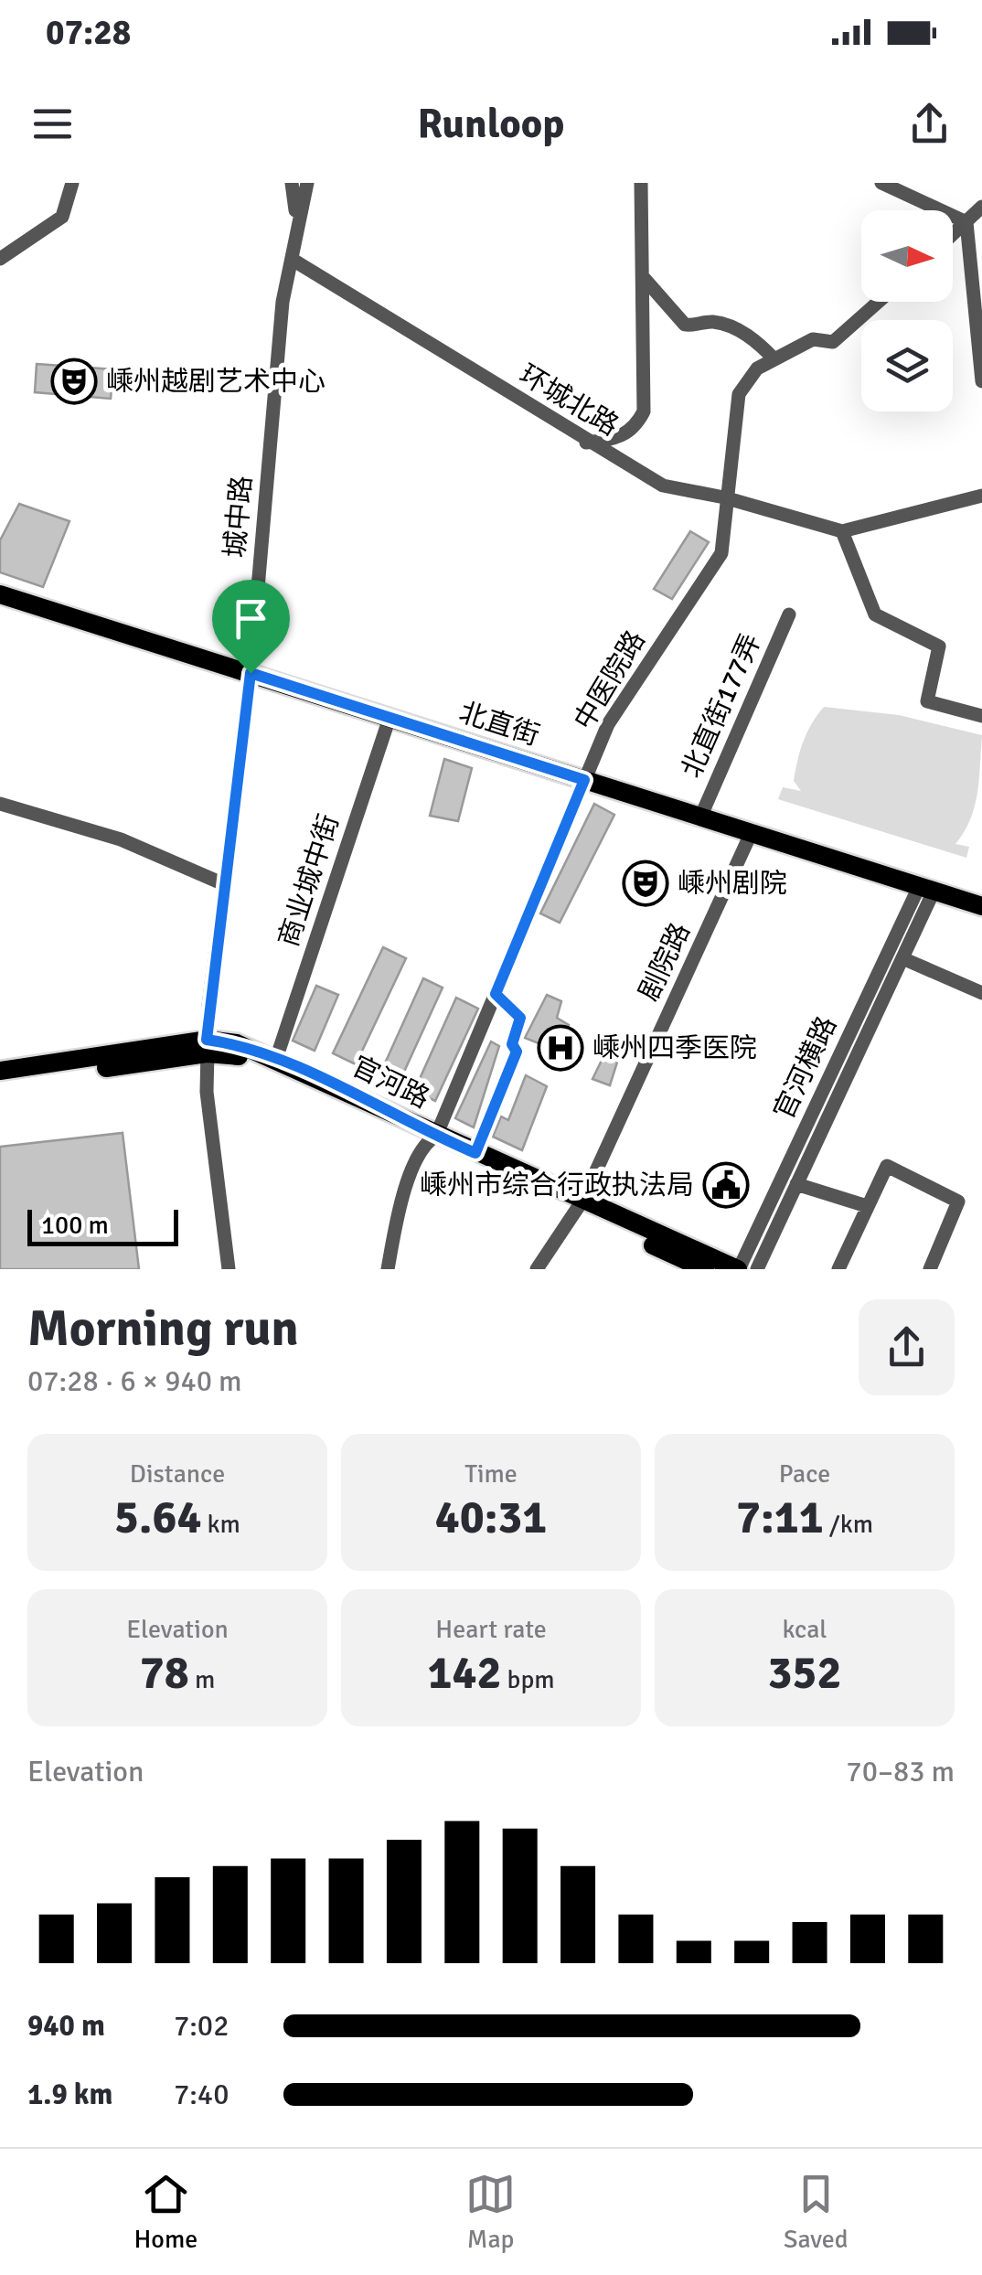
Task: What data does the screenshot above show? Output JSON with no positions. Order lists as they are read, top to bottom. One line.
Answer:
{"streets":{"main road":["北直街","官河路"],"street":["环城北路","城中路","中医院路","北直街177弄","商业城中街","剧院路","官河横路"]},"crossings":[["环城北路","城中路"],["环城北路","中医院路"],["城中路","北直街"],["城中路","官河路"],["中医院路","北直街"],["中医院路","官河路"],["北直街177弄","北直街"],["北直街","商业城中街"],["北直街","剧院路"],["北直街","官河横路"],["商业城中街","官河路"],["剧院路","官河路"],["官河横路","官河路"]],"places":{"theatre":["嵊州越剧艺术中心","嵊州剧院"],"hospital":["嵊州四季医院"],"public building":["嵊州市综合行政执法局"]},"scale_bar":"100 m","north":"right","page":{"status":"07:28","header":"Runloop","scale":"100 m","heading":["Morning run","07:28 · 6 × 940 m"],"stats":[["Distance","5.64 km"],["Time","40:31"],["Pace","7:11 /km"],["Elevation","78 m"],["Heart rate","142 bpm"],["kcal","352"]],"chart":["Elevation","70–83 m"],"list":[{"name":"940 m","note":"7:02"},{"name":"1.9 km","note":"7:40"}],"tabs":["Home","Map","Saved"]}}
